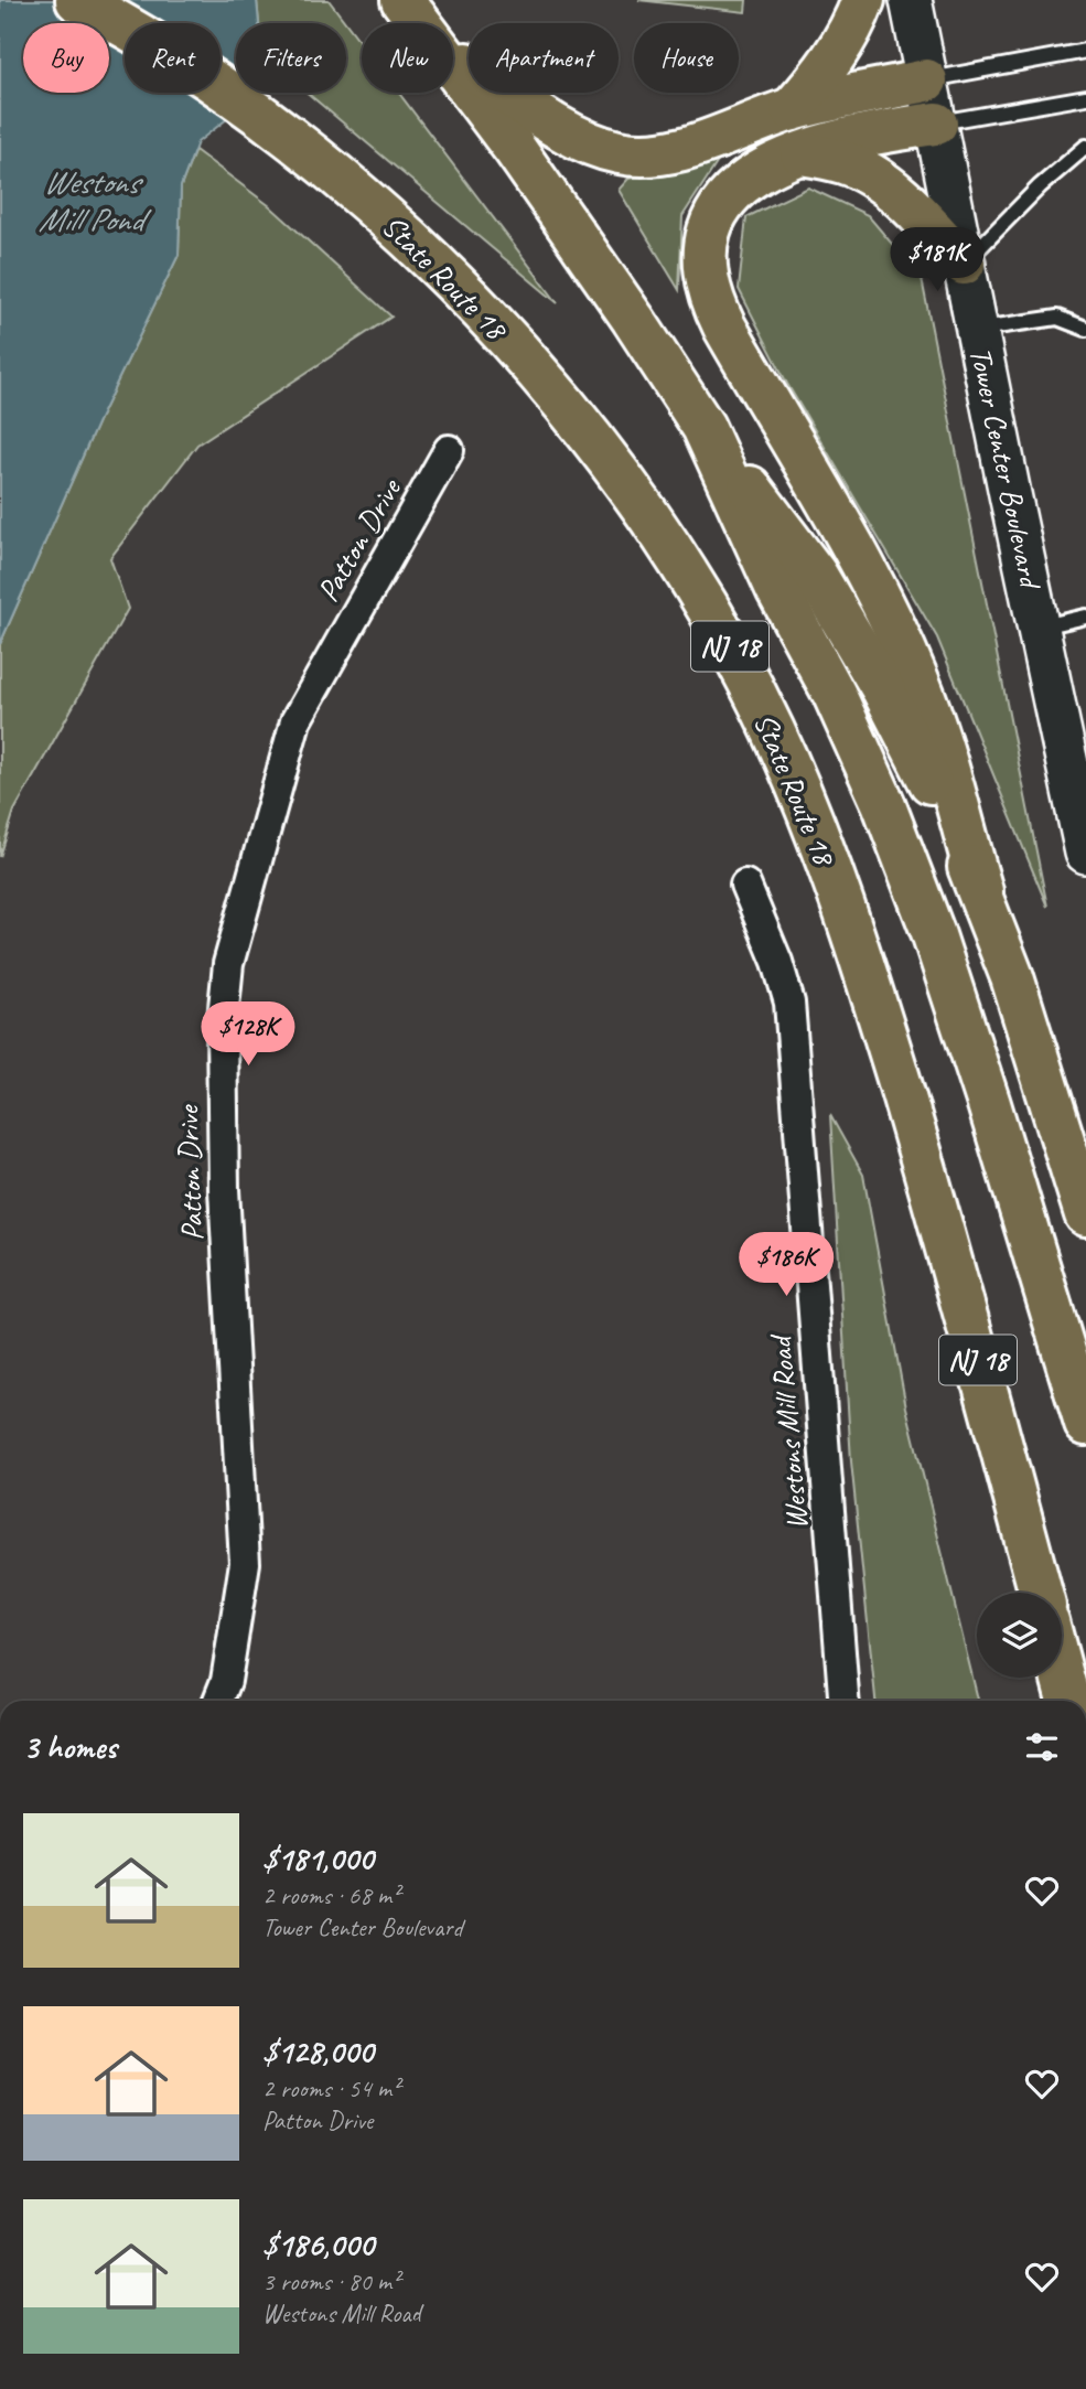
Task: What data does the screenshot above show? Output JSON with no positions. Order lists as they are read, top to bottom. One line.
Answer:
{"streets":{"highway":["State Route 18","NJ 18"],"street":["Tower Center Boulevard","Patton Drive","Westons Mill Road"]},"water":["Westons Mill Pond"],"page":{"chip":["Buy","Rent","Filters","New","Apartment","House"],"price":["$181K","$128K","$186K"],"heading":"3 homes","list":[{"name":"$181,000","note":"2 rooms · 68 m² · Tower Center Boulevard"},{"name":"$128,000","note":"2 rooms · 54 m² · Patton Drive"},{"name":"$186,000","note":"3 rooms · 80 m² · Westons Mill Road"}]}}
